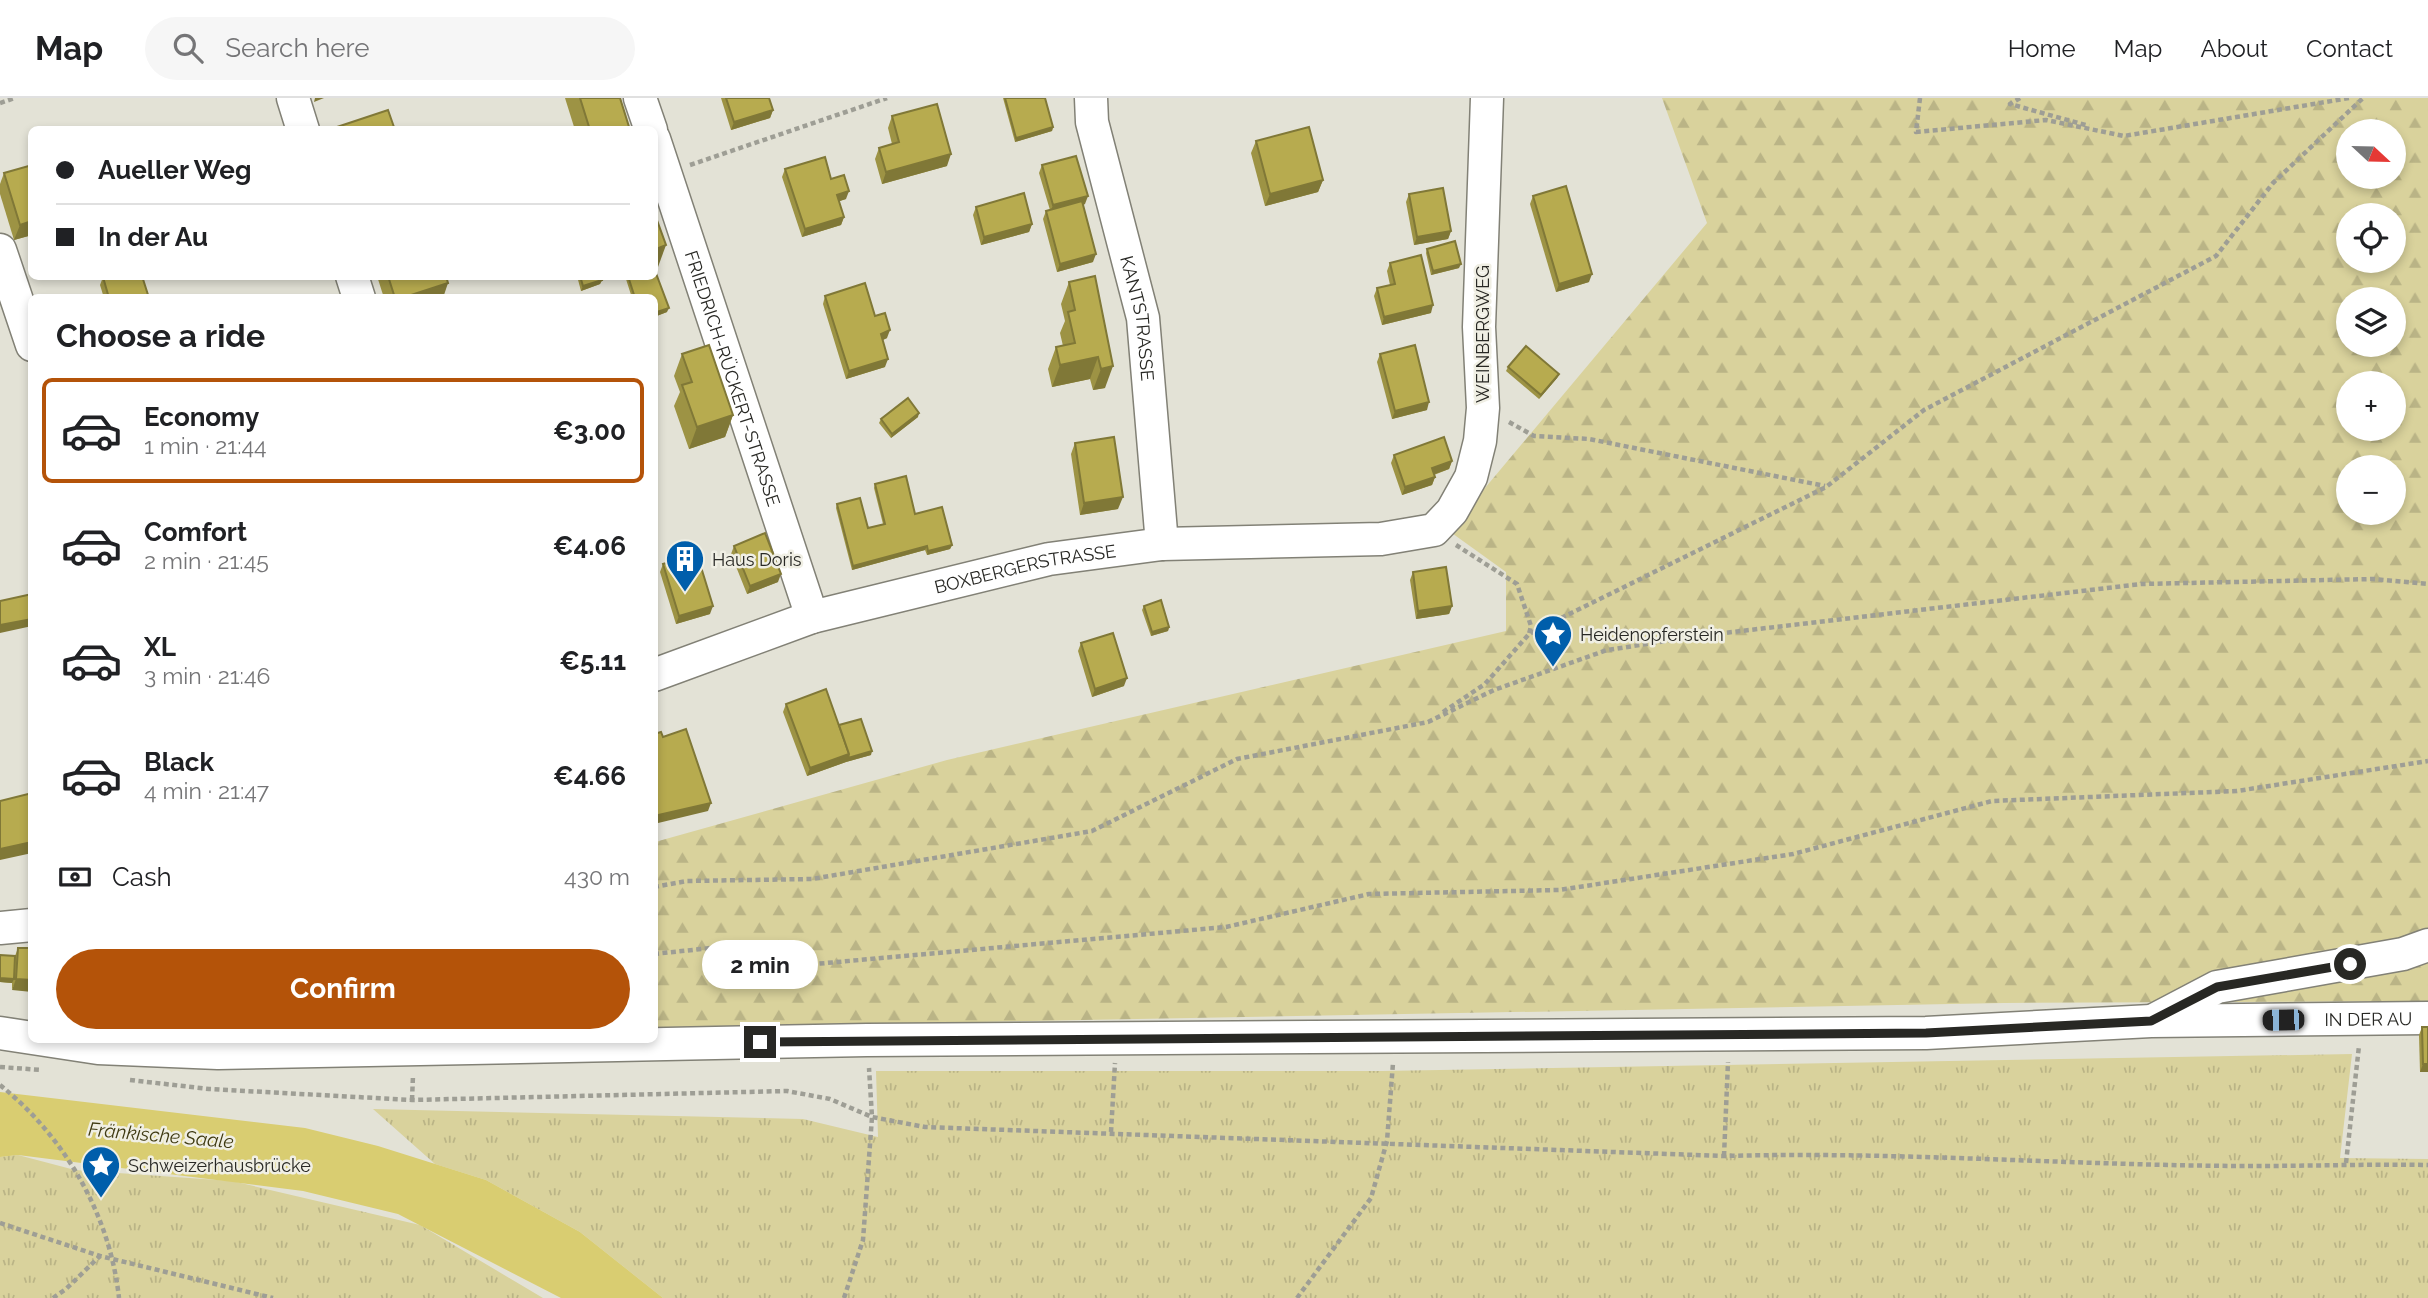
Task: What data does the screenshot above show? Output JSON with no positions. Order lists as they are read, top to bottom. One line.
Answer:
{"streets":{"street":["KANTSTRASSE","WEINBERGWEG","FRIEDRICH-RÜCKERT-STRASSE","BOXBERGERSTRASSE","IN DER AU"]},"crossings":[["KANTSTRASSE","BOXBERGERSTRASSE"],["WEINBERGWEG","BOXBERGERSTRASSE"],["FRIEDRICH-RÜCKERT-STRASSE","BOXBERGERSTRASSE"]],"water":["Fränkische Saale"],"places":{"building":["Haus Doris"],"place":["Heidenopferstein","Schweizerhausbrücke"]},"north":"right","page":{"header":"Map","search":"Search here","nav":["Home","Map","About","Contact"],"map_buttons":["+","−"],"banner":["Aueller Weg","In der Au"],"heading":"Choose a ride","list":[{"name":"Economy","note":"1 min · 21:44","value":"€3.00"},{"name":"Comfort","note":"2 min · 21:45","value":"€4.06"},{"name":"XL","note":"3 min · 21:46","value":"€5.11"},{"name":"Black","note":"4 min · 21:47","value":"€4.66"}],"pay":["Cash","430 m"],"buttons":"Confirm","bubble":"2 min"}}
